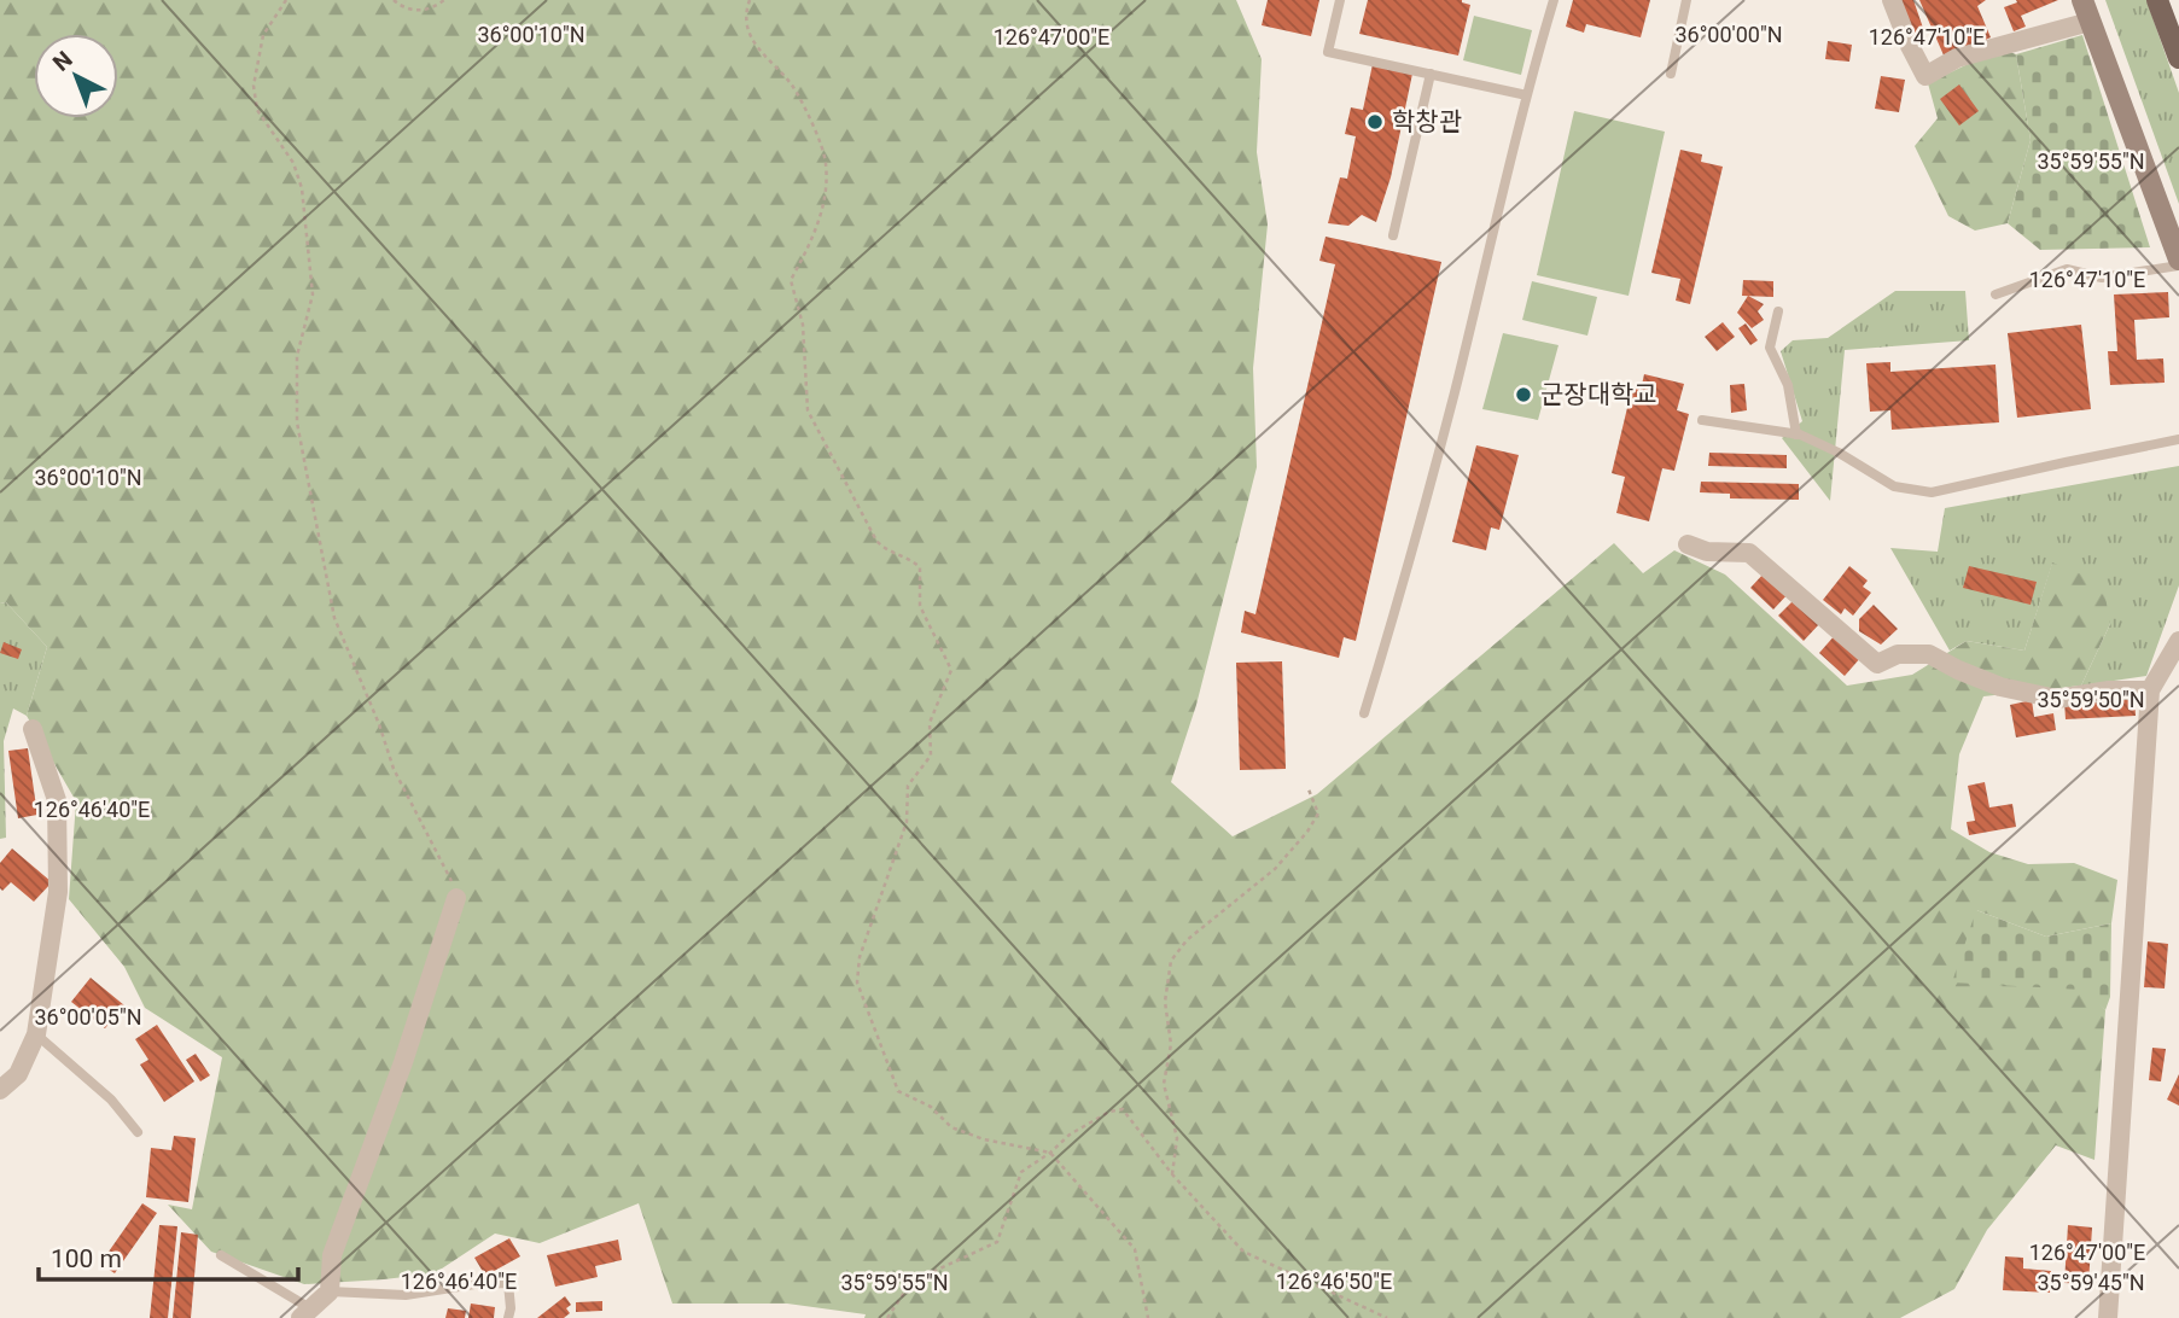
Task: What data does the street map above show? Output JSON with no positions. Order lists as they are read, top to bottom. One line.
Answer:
{"places":["학창관","군장대학교"],"scale_bar":"100 m","north":"top left","coordinates":["36°00'00\"N","36°00'10\"N","126°47'00\"E","126°47'10\"E","35°59'55\"N","35°59'50\"N","126°46'40\"E","36°00'05\"N","126°46'50\"E","35°59'45\"N"]}
